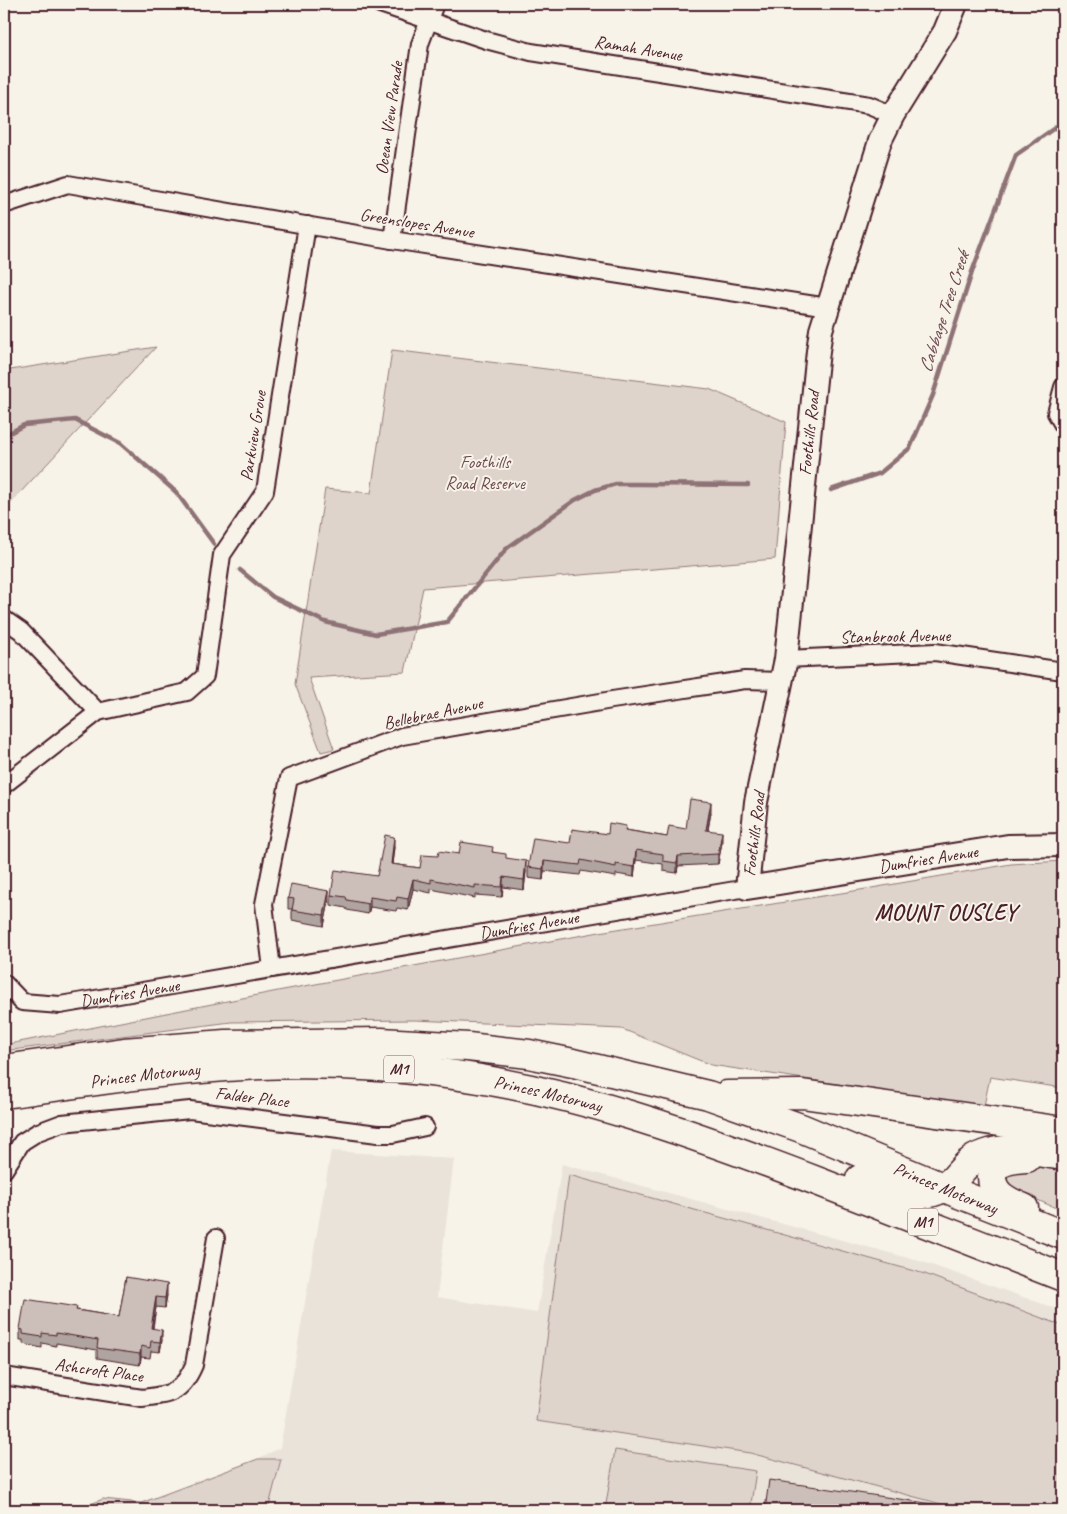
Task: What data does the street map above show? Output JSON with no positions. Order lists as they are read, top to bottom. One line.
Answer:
{"streets":{"highway":["M1","Princes Motorway"],"street":["Ramah Avenue","Ocean View Parade","Greenslopes Avenue","Foothills Road","Parkview Grove","Stanbrook Avenue","Bellebrae Avenue","Dumfries Avenue","Falder Place","Ashcroft Place"]},"crossings":[["Ramah Avenue","Ocean View Parade"],["Ramah Avenue","Foothills Road"],["Ocean View Parade","Greenslopes Avenue"],["Greenslopes Avenue","Foothills Road"],["Greenslopes Avenue","Parkview Grove"],["Foothills Road","Stanbrook Avenue"],["Foothills Road","Bellebrae Avenue"],["Foothills Road","Dumfries Avenue"],["Stanbrook Avenue","Bellebrae Avenue"],["Bellebrae Avenue","Dumfries Avenue"]],"districts":["MOUNT OUSLEY"],"water":["Cabbage Tree Creek"],"parks":["Foothills Road Reserve"]}
